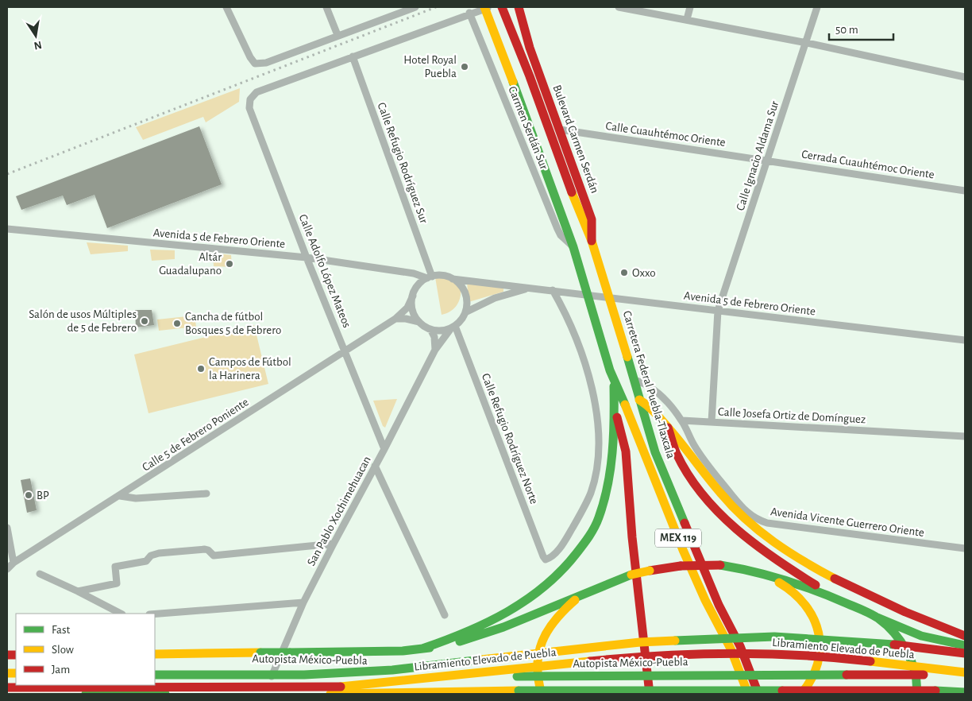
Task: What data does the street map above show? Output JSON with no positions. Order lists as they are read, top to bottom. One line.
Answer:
{"streets":{"main road":["Bulevard Carmen Serdán","Carretera Federal Puebla-Tlaxcala","MEX 119","Libramiento Elevado de Puebla","Autopista México-Puebla"],"street":["Carmen Serdán Sur","Calle Cuauhtémoc Oriente","Calle Ignacio Aldama Sur","Calle Refugio Rodríguez Sur","Cerrada Cuauhtémoc Oriente","Avenida 5 de Febrero Oriente","Calle Adolfo López Mateos","Calle Josefa Ortiz de Domínguez","Calle 5 de Febrero Poniente","Calle Refugio Rodríguez Norte","San Pablo Xochimehuacan","Avenida Vicente Guerrero Oriente"]},"crossings":[["Carmen Serdán Sur","Carretera Federal Puebla-Tlaxcala"],["Calle Cuauhtémoc Oriente","Bulevard Carmen Serdán"],["Calle Cuauhtémoc Oriente","Calle Ignacio Aldama Sur"],["Calle Cuauhtémoc Oriente","Cerrada Cuauhtémoc Oriente"],["Bulevard Carmen Serdán","Carretera Federal Puebla-Tlaxcala"],["Calle Ignacio Aldama Sur","Cerrada Cuauhtémoc Oriente"],["Calle Ignacio Aldama Sur","Avenida 5 de Febrero Oriente"],["Calle Ignacio Aldama Sur","Calle Josefa Ortiz de Domínguez"],["Calle Refugio Rodríguez Sur","Avenida 5 de Febrero Oriente"],["Calle Refugio Rodríguez Sur","Calle Adolfo López Mateos"],["Calle Refugio Rodríguez Sur","Calle 5 de Febrero Poniente"],["Calle Refugio Rodríguez Sur","Calle Refugio Rodríguez Norte"],["Calle Refugio Rodríguez Sur","San Pablo Xochimehuacan"],["Avenida 5 de Febrero Oriente","Calle Adolfo López Mateos"],["Avenida 5 de Febrero Oriente","Carretera Federal Puebla-Tlaxcala"],["Avenida 5 de Febrero Oriente","Calle 5 de Febrero Poniente"],["Avenida 5 de Febrero Oriente","Calle Refugio Rodríguez Norte"],["Avenida 5 de Febrero Oriente","San Pablo Xochimehuacan"],["Calle Adolfo López Mateos","Calle 5 de Febrero Poniente"],["Calle Adolfo López Mateos","San Pablo Xochimehuacan"],["Calle Josefa Ortiz de Domínguez","Avenida Vicente Guerrero Oriente"],["Calle 5 de Febrero Poniente","Calle Refugio Rodríguez Norte"],["Calle 5 de Febrero Poniente","San Pablo Xochimehuacan"],["Calle Refugio Rodríguez Norte","San Pablo Xochimehuacan"],["Libramiento Elevado de Puebla","Autopista México-Puebla"]],"places":["Hotel Royal Puebla","Altár Guadalupano","Oxxo","Salón de usos Múltiples de 5 de Febrero","Cancha de fútbol Bosques 5 de Febrero","Campos de Fútbol la Harinera","BP"],"legend":["Fast","Slow","Jam"],"scale_bar":"50 m","north":"bottom"}
